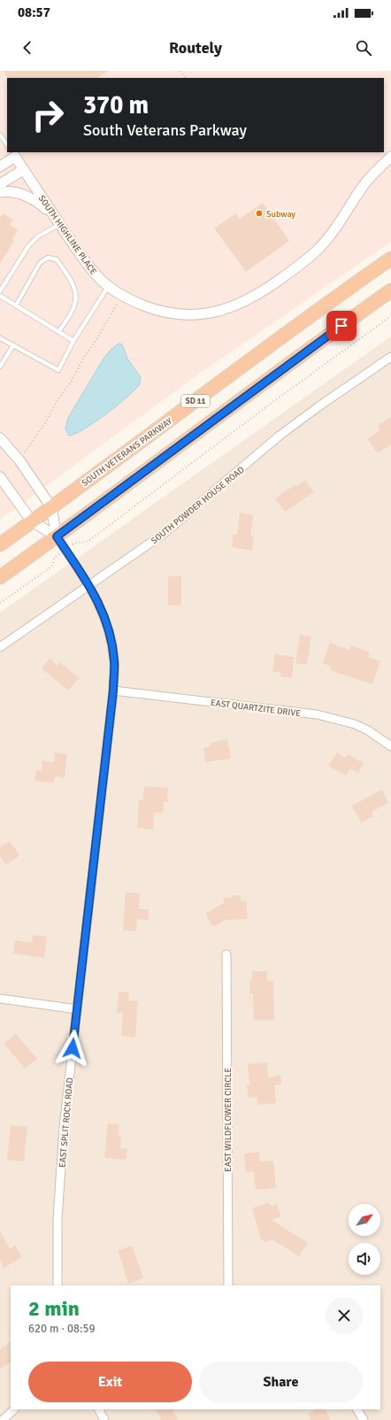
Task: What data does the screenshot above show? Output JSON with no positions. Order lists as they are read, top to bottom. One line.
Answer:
{"streets":{"highway":["SD 11","SOUTH VETERANS PARKWAY"],"street":["SOUTH HIGHLINE PLACE","SOUTH POWDER HOUSE ROAD","EAST QUARTZITE DRIVE","EAST WILDFLOWER CIRCLE","EAST SPLIT ROCK ROAD"]},"crossings":[["SD 11","EAST SPLIT ROCK ROAD"],["SOUTH VETERANS PARKWAY","EAST SPLIT ROCK ROAD"],["SOUTH POWDER HOUSE ROAD","EAST SPLIT ROCK ROAD"],["EAST QUARTZITE DRIVE","EAST SPLIT ROCK ROAD"]],"places":["Subway"],"north":"top right","page":{"status":"08:57","header":"Routely","turn":["370 m","South Veterans Parkway"],"heading":["2 min","620 m · 08:59"],"buttons":["Exit","Share"]}}
